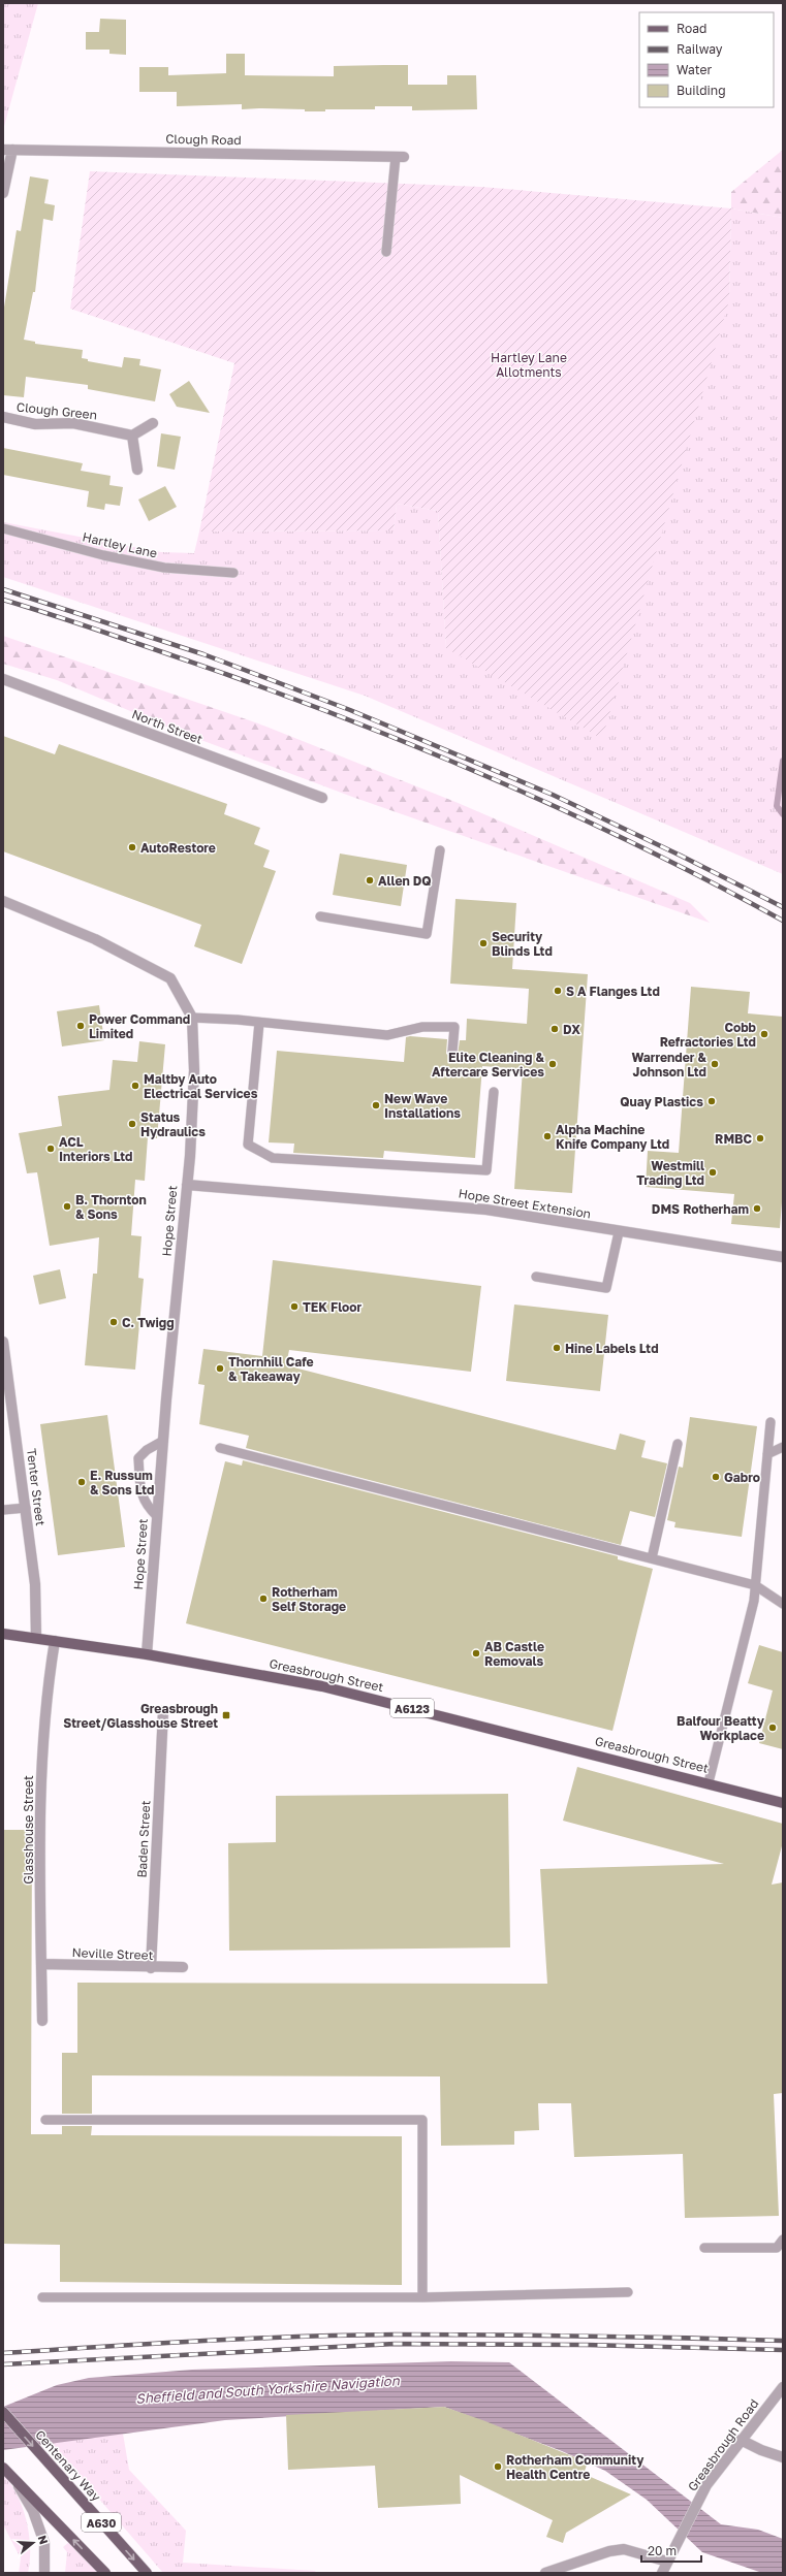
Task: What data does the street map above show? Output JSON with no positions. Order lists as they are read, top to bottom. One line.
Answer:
{"streets":{"main road":["Greasbrough Street","A6123","Centenary Way","A630"],"street":["Clough Road","Clough Green","North Street","Hope Street Extension","Hope Street","Tenter Street","Glasshouse Street","Baden Street","Neville Street","Greasbrough Road"],"lane":["Hartley Lane"]},"crossings":[["Hope Street Extension","Hope Street"],["Hope Street","Greasbrough Street"],["Tenter Street","Greasbrough Street"],["Greasbrough Street","Glasshouse Street"],["Glasshouse Street","Neville Street"],["Baden Street","Neville Street"]],"water":["Sheffield and South Yorkshire Navigation"],"parks":["Hartley Lane Allotments"],"places":{"other":["AutoRestore","Allen DQ","Security Blinds Ltd","S A Flanges Ltd","Power Command Limited","DX","Cobb Refractories Ltd","Elite Cleaning & Aftercare Services","Warrender & Johnson Ltd","Maltby Auto Electrical Services","Quay Plastics","New Wave Installations","Status Hydraulics","Alpha Machine Knife Company Ltd","RMBC","ACL Interiors Ltd","Westmill Trading Ltd","B. Thornton & Sons","DMS Rotherham","TEK Floor","C. Twigg","Hine Labels Ltd","Thornhill Cafe & Takeaway","Gabro","E. Russum & Sons Ltd","Rotherham Self Storage","AB Castle Removals","Balfour Beatty Workplace","Rotherham Community Health Centre"],"transit":["Greasbrough Street/Glasshouse Street"]},"legend":["Road","Railway","Water","Building"],"scale_bar":"20 m","north":"right"}
